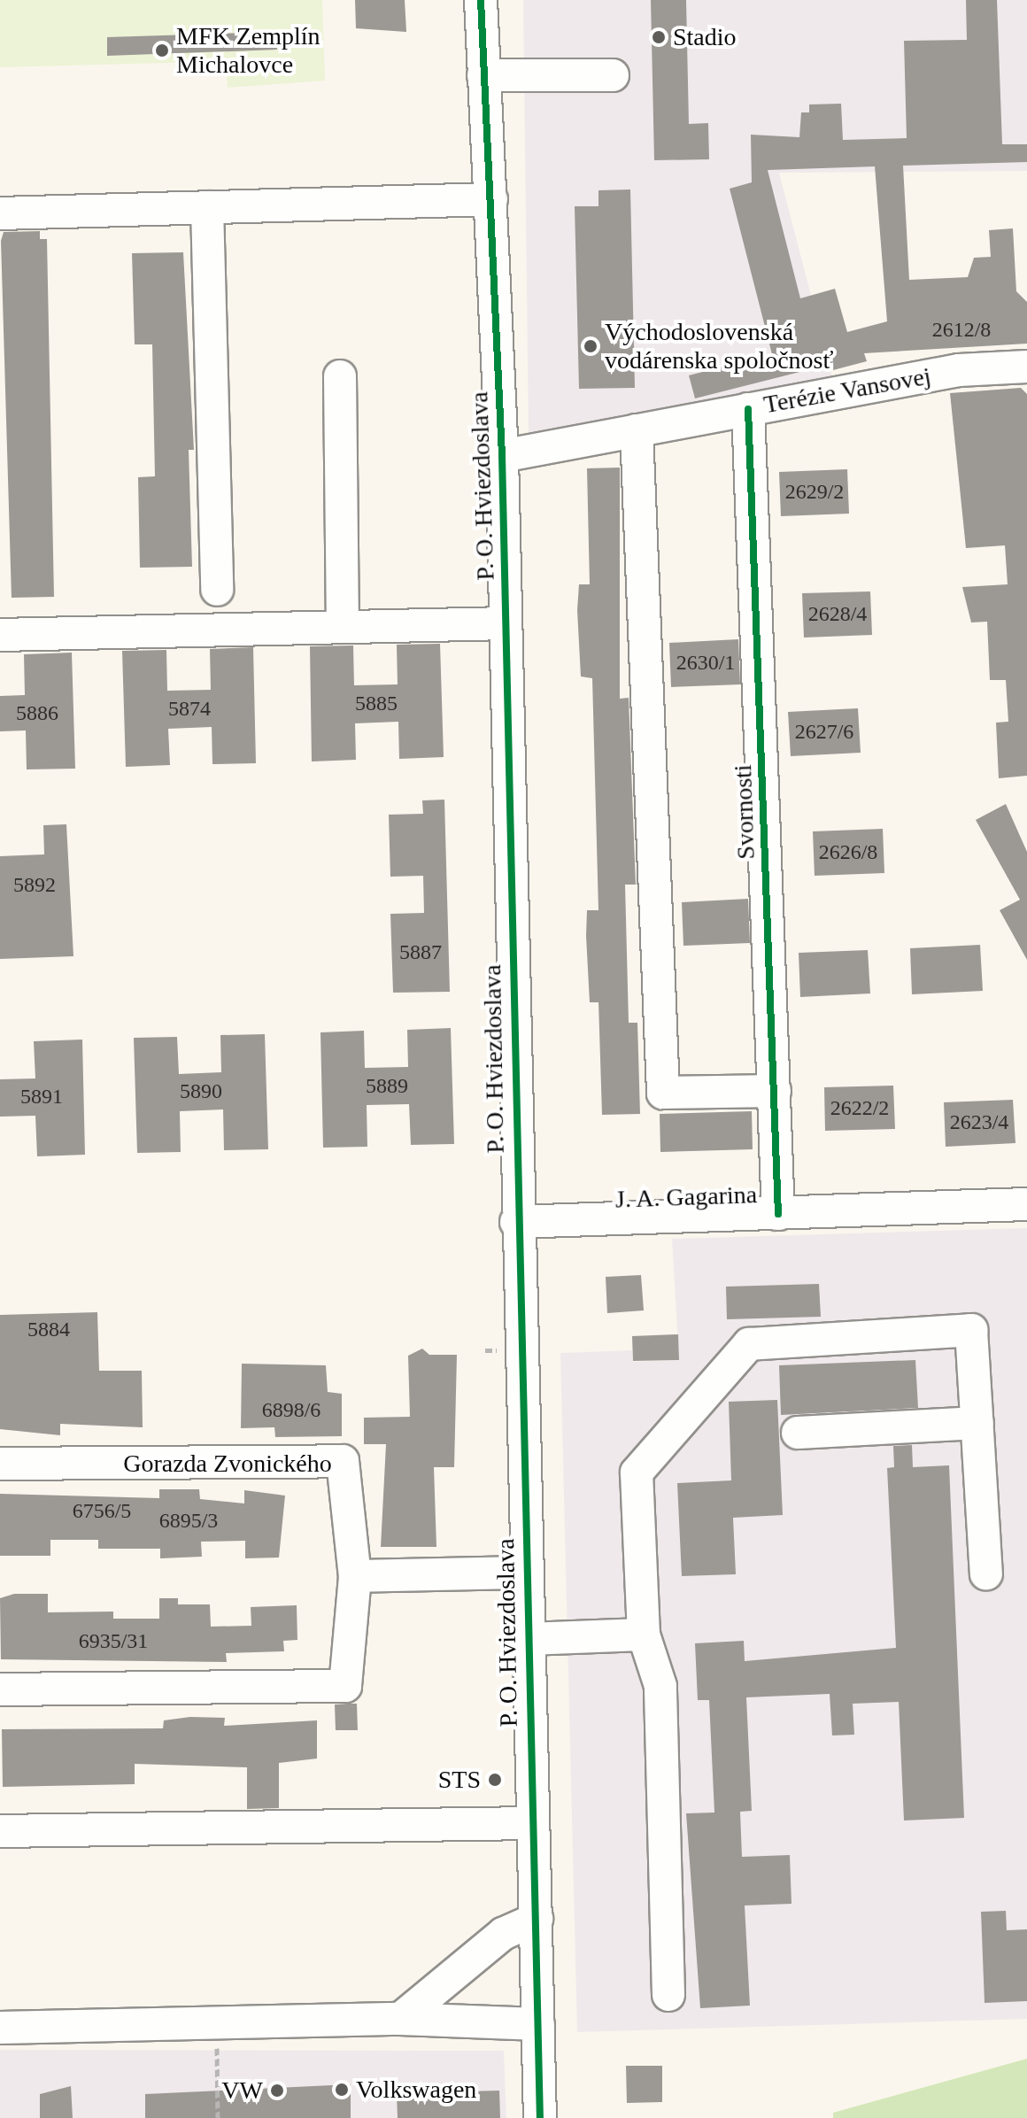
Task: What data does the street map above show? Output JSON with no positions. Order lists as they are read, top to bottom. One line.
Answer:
{"streets":{"street":["Terézie Vansovej","P. O. Hviezdoslava","Svornosti","J. A. Gagarina","Gorazda Zvonického"]},"crossings":[["Terézie Vansovej","P. O. Hviezdoslava"],["Terézie Vansovej","Svornosti"],["P. O. Hviezdoslava","J. A. Gagarina"],["Svornosti","J. A. Gagarina"]],"places":["Stadio","MFK Zemplín Michalovce","Východoslovenská vodárenska spoločnosť","STS","Volkswagen","VW"],"house_numbers":["2612/8","2629/2","2628/4","2630/1","5885","5874","5886","2627/6","2626/8","5892","5887","5889","5890","5891","2622/2","2623/4","5884","6898/6","6756/5","6895/3","6935/31"]}
